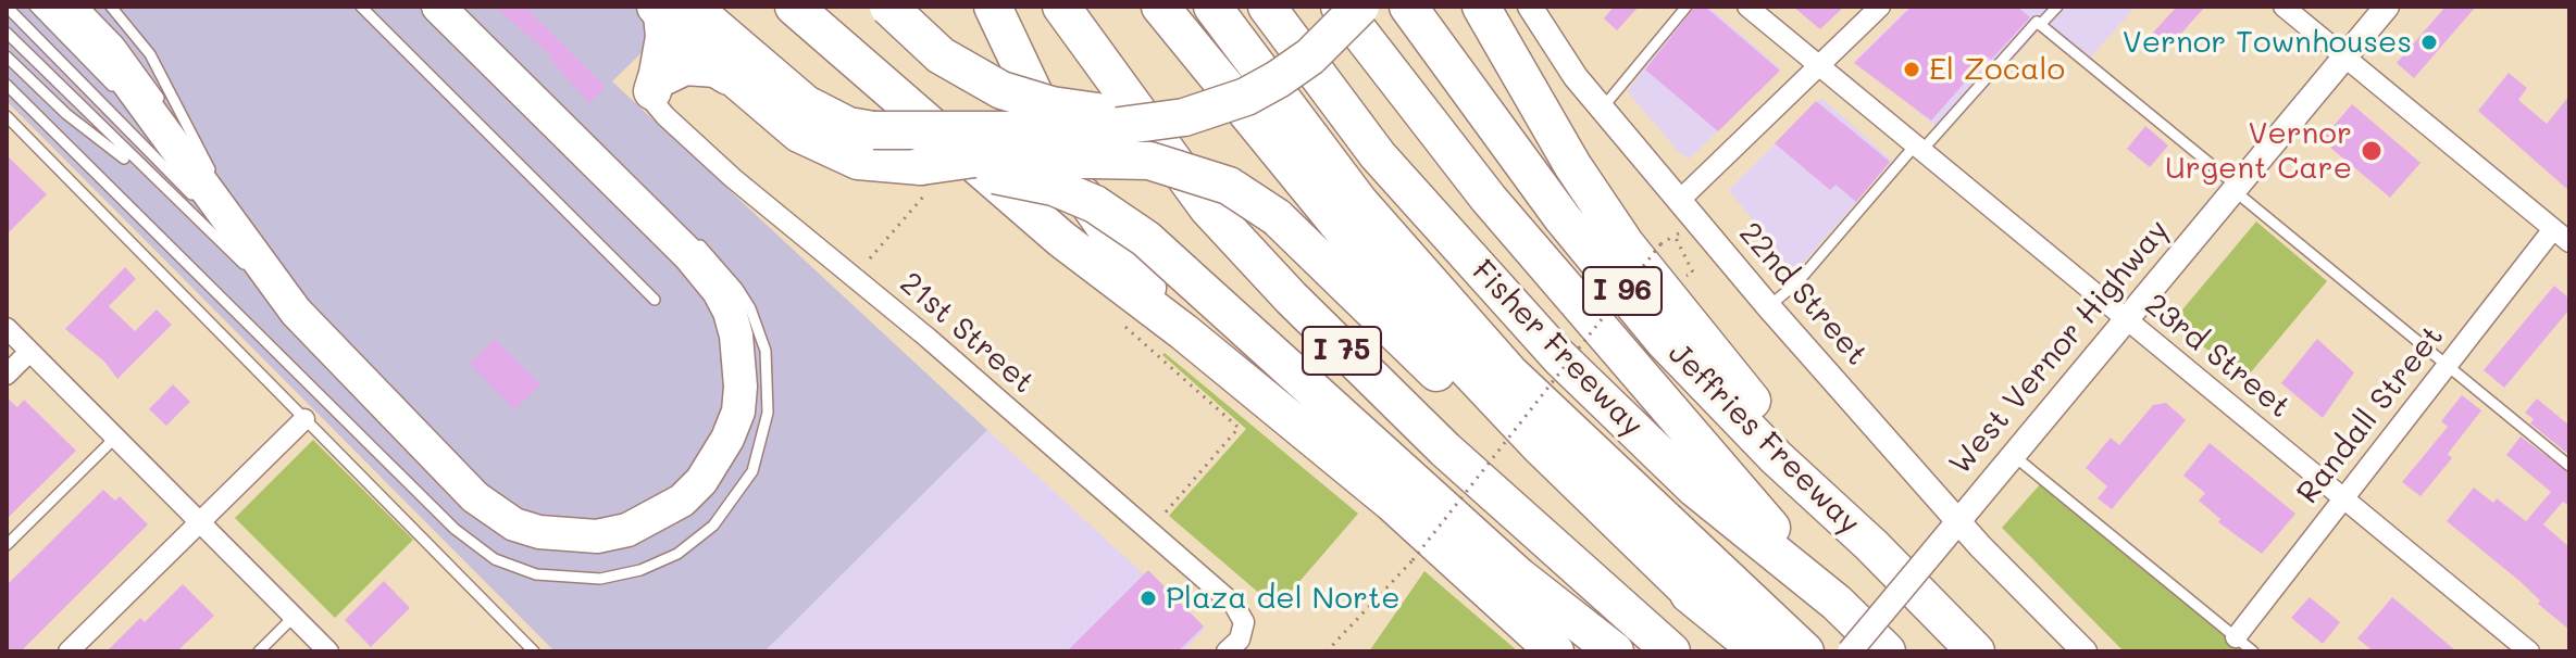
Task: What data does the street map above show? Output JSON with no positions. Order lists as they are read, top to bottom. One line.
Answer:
{"streets":{"highway":["I 96","Fisher Freeway","I 75","Jeffries Freeway"],"street":["22nd Street","21st Street","West Vernor Highway","23rd Street","Randall Street"]},"crossings":[["22nd Street","West Vernor Highway"],["West Vernor Highway","23rd Street"],["23rd Street","Randall Street"]],"places":["Vernor Townhouses","El Zocalo","Vernor Urgent Care","Plaza del Norte"]}
